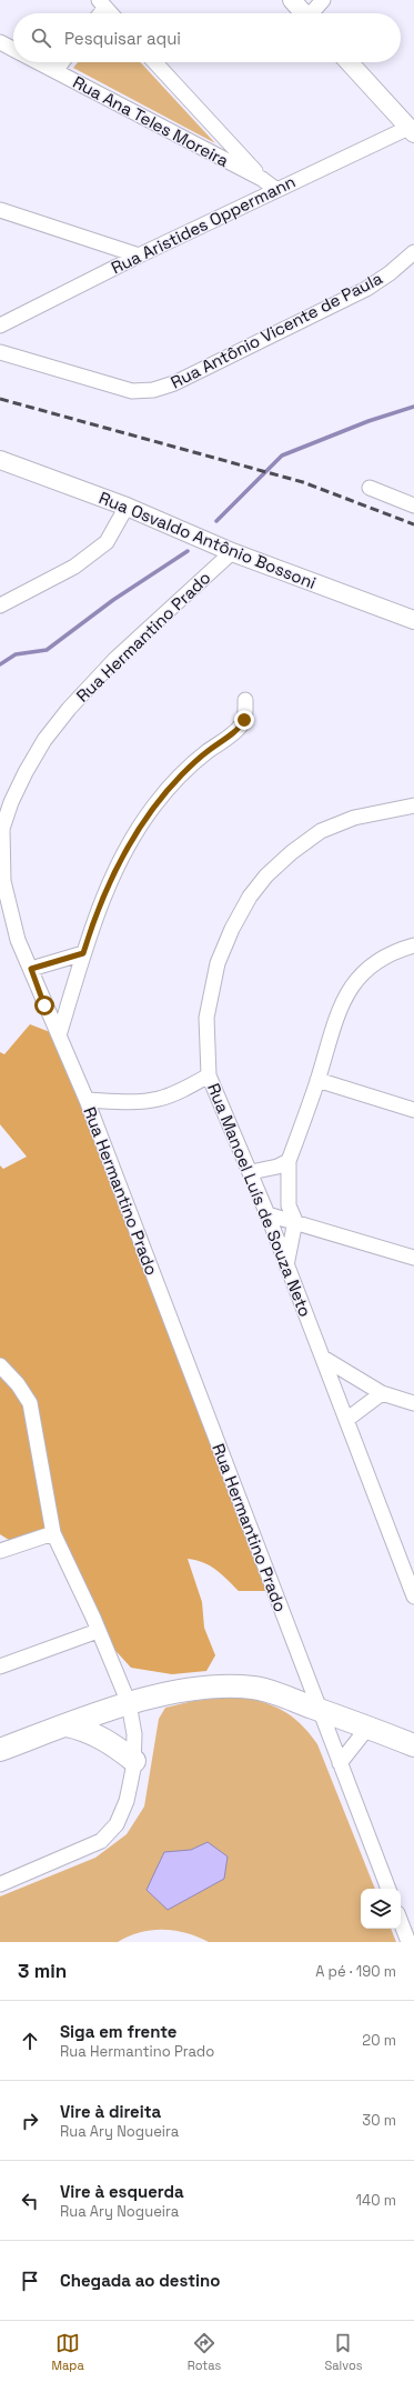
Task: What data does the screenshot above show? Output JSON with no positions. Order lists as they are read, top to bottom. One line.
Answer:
{"streets":{"street":["Rua Ana Teles Moreira","Rua Aristides Oppermann","Rua Antônio Vicente de Paula","Rua Osvaldo Antônio Bossoni","Rua Hermantino Prado","Rua Manoel Luís de Souza Neto"]},"crossings":[["Rua Ana Teles Moreira","Rua Aristides Oppermann"],["Rua Osvaldo Antônio Bossoni","Rua Hermantino Prado"]],"page":{"search":"Pesquisar aqui","heading":["3 min","A pé · 190 m"],"list":[["Siga em frente","Rua Hermantino Prado","20 m"],["Vire à direita","Rua Ary Nogueira","30 m"],["Vire à esquerda","Rua Ary Nogueira","140 m"],"Chegada ao destino"],"nav":["Mapa","Rotas","Salvos"]}}
